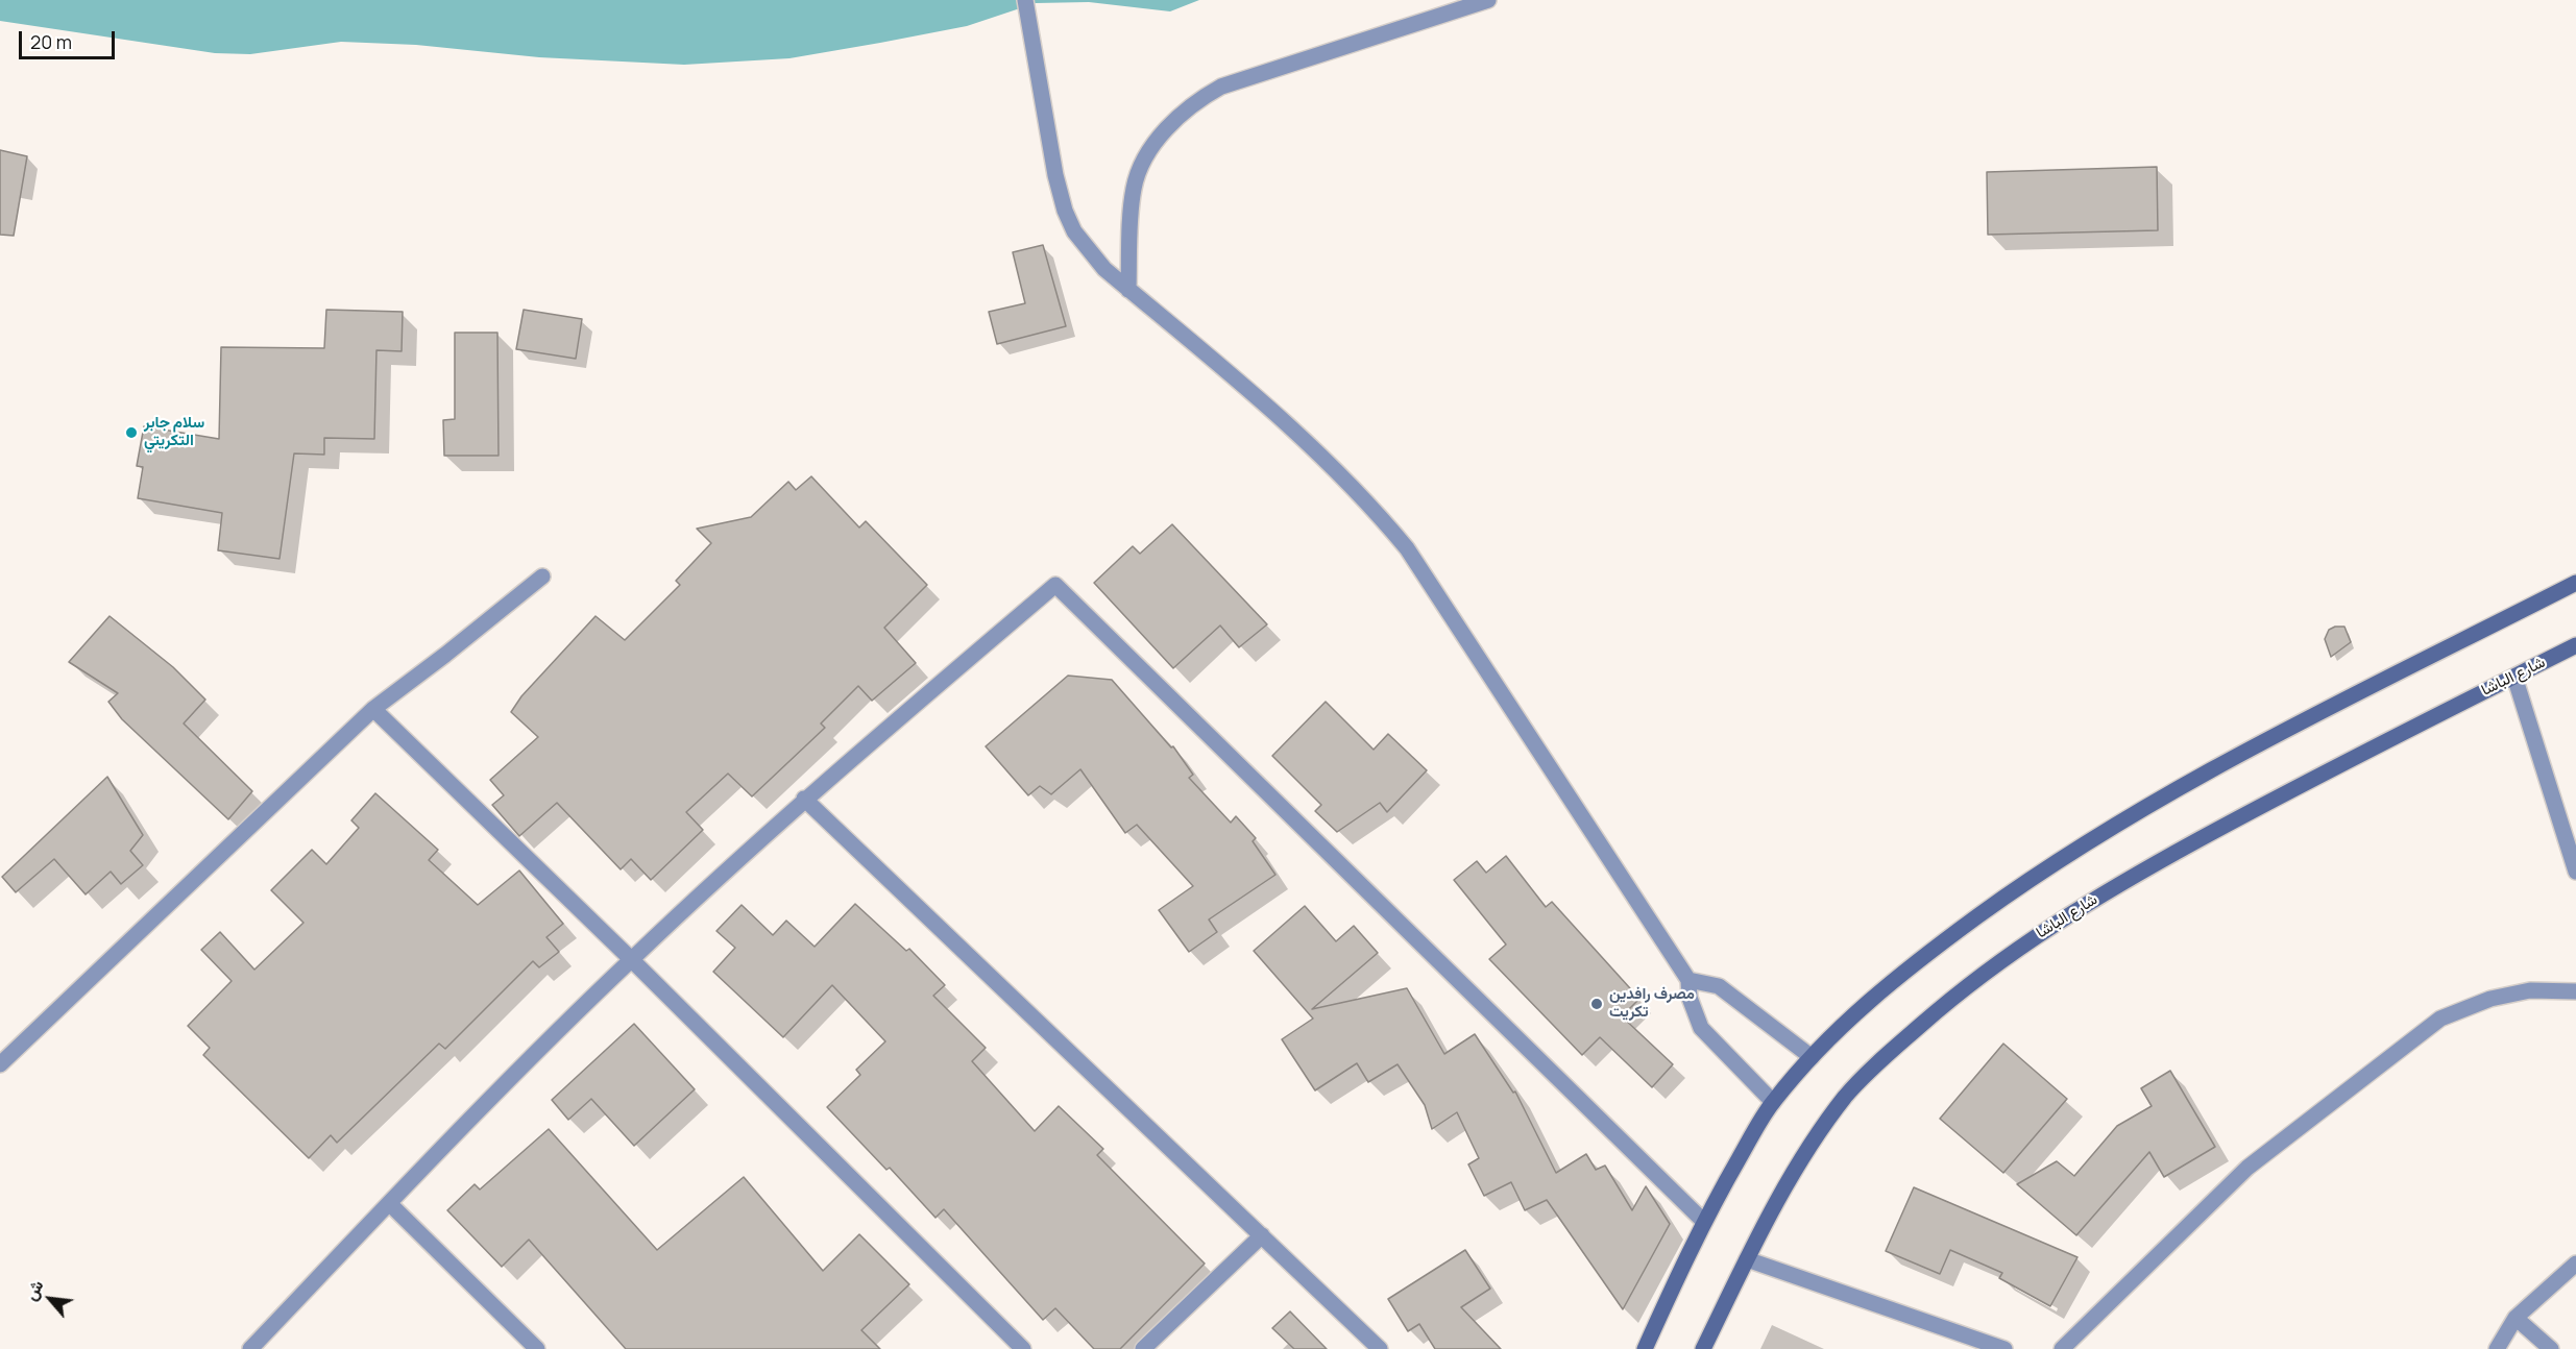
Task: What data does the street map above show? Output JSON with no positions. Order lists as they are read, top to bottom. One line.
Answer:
{"streets":{"main road":["شارع الباشا"]},"places":["سلام جابر التكريتي","مصرف رافدين تكريت"],"scale_bar":"20 m","north":"top left"}
